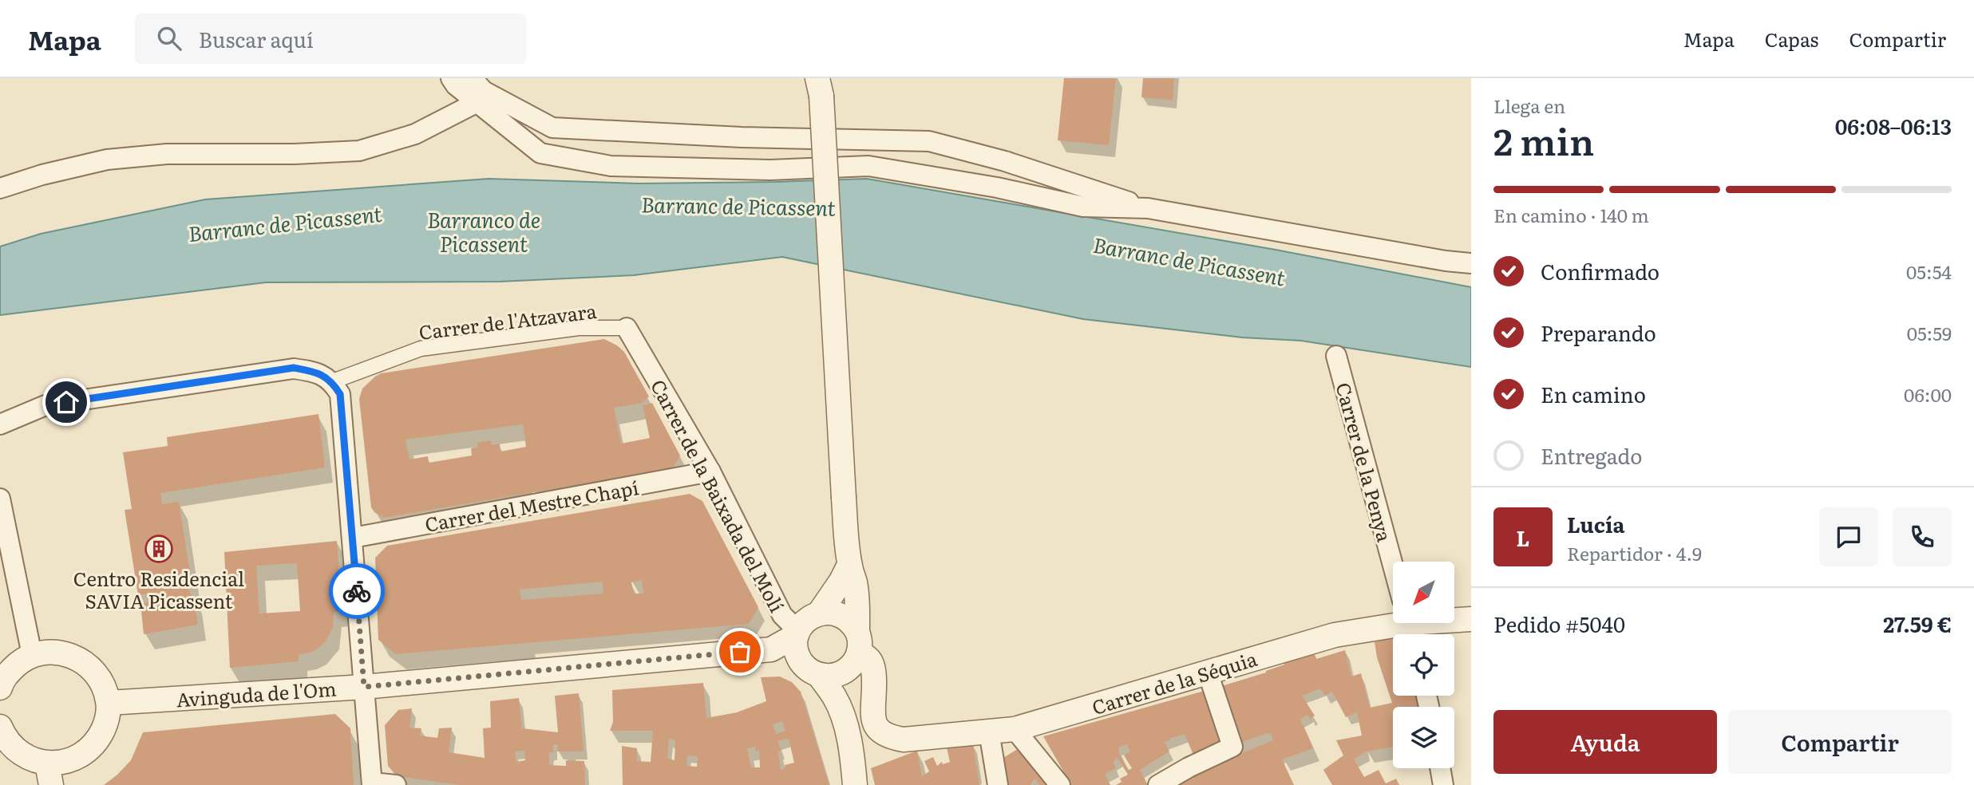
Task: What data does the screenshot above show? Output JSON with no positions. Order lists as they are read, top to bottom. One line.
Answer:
{"streets":{"street":["Carrer de l'Atzavara","Carrer de la Penya","Carrer de la Baixada del Molí","Carrer del Mestre Chapí","Carrer de la Séquia","Avinguda de l'Om"]},"crossings":[["Carrer de l'Atzavara","Carrer de la Baixada del Molí"],["Carrer de la Baixada del Molí","Carrer del Mestre Chapí"],["Carrer de la Baixada del Molí","Carrer de la Séquia"],["Carrer de la Baixada del Molí","Avinguda de l'Om"],["Carrer de la Séquia","Avinguda de l'Om"]],"water":["Barranc de Picassent","Barranco de Picassent"],"places":{"building":["Centro Residencial SAVIA Picassent"]},"north":"bottom left","page":{"header":"Mapa","search":"Buscar aquí","nav":["Mapa","Capas","Compartir"],"heading":["2 min","Llega en","06:08–06:13"],"panel":["Lucía","Repartidor · 4.9","Pedido #5040","27.59 €"],"bar":"En camino · 140 m","list":[["Confirmado","05:54"],["Preparando","05:59"],["En camino","06:00"],"Entregado"],"round":"L","buttons":["Ayuda","Compartir"]}}
